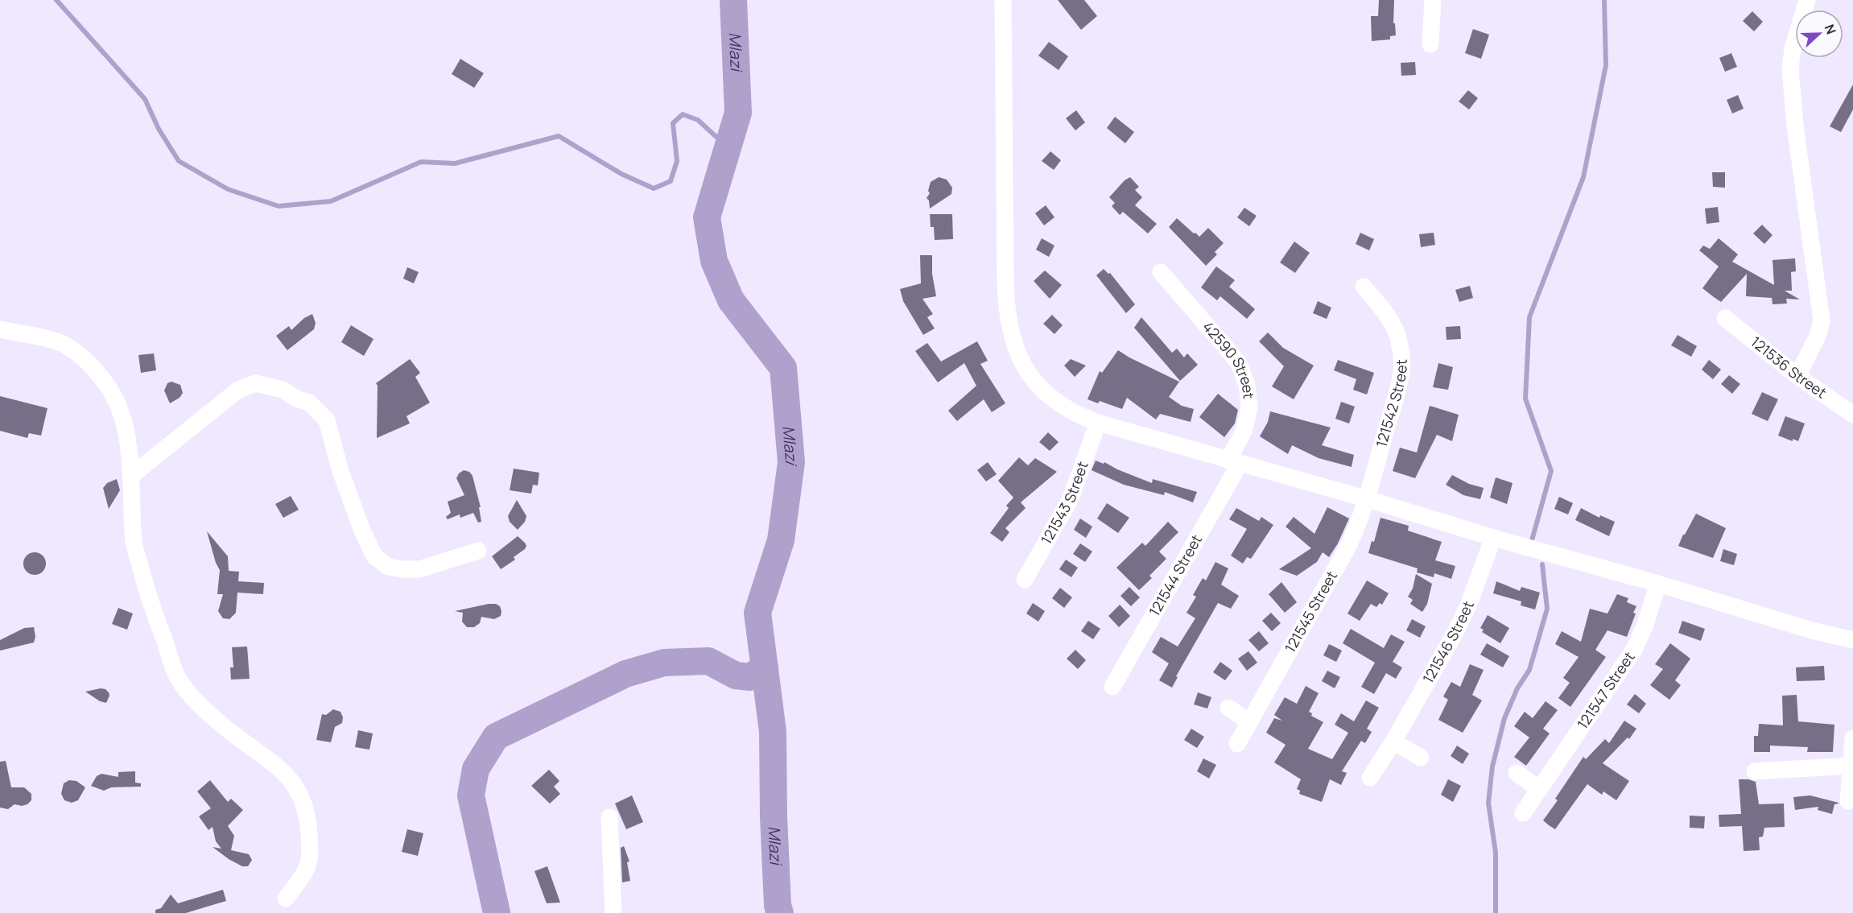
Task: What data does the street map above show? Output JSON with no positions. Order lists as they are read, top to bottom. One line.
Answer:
{"streets":{"street":["42590 Street","121536 Street","121542 Street","121543 Street","121544 Street","121545 Street","121546 Street","121547 Street"]},"crossings":[["42590 Street","121544 Street"],["121542 Street","121545 Street"]],"water":["Mlazi"],"north":"right"}
